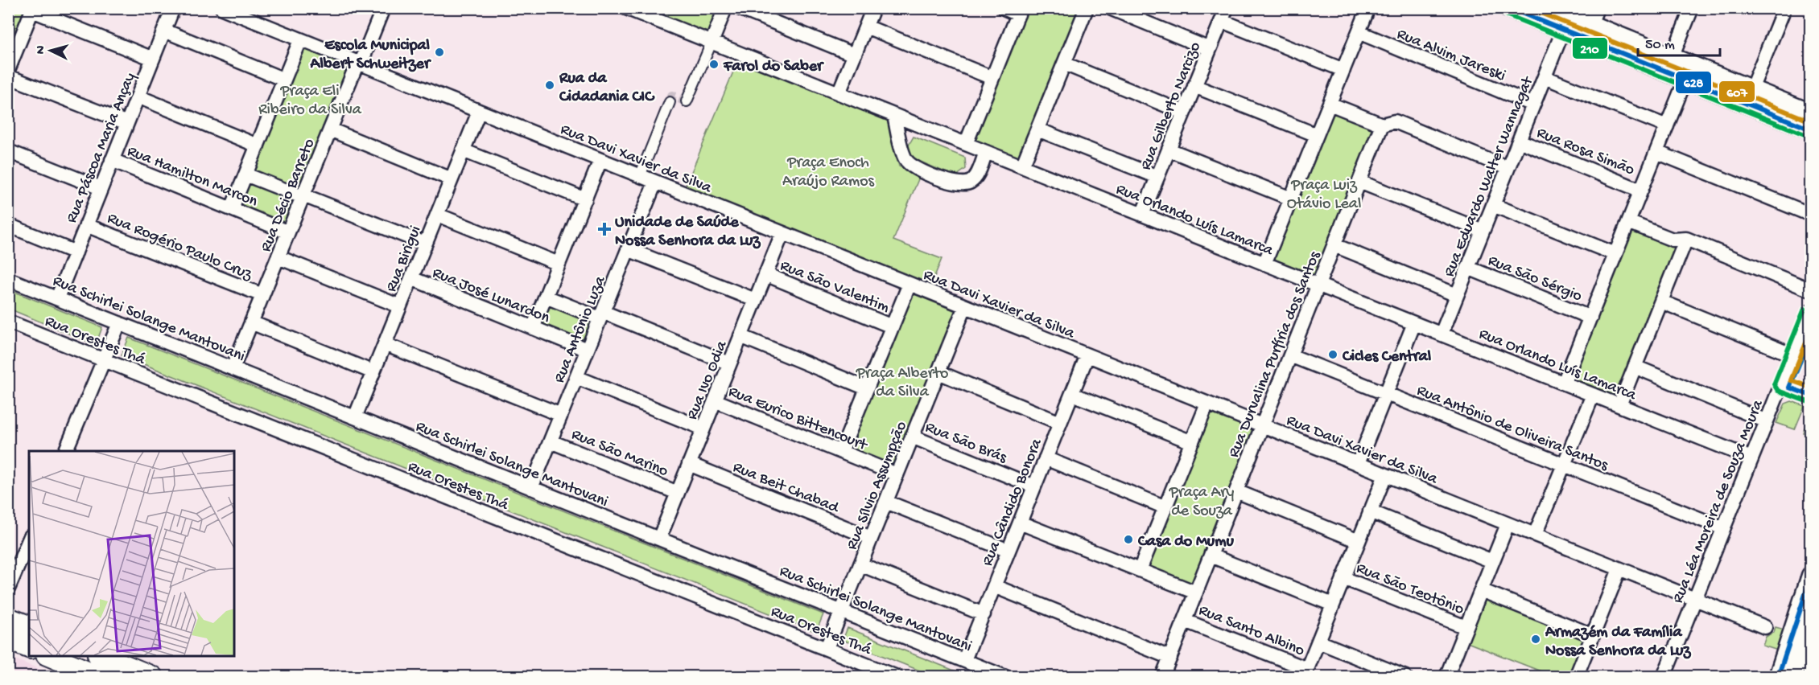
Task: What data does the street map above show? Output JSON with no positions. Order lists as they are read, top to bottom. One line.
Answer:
{"streets":{"street":["Rua Alvim Jareski","Rua Gilberto Narcizo","Rua Páscoa Maria Ançay","Rua Rosa Simão","Rua Davi Xavier da Silva","Rua Hamilton Marcon","Rua Eduardo Walter Wannagat","Rua Décio Barreto","Rua Orlando Luís Lamarca","Rua Rogério Paulo Cruz","Rua Birigui","Rua São Sérgio","Rua São Valentim","Rua José Lunardon","Rua Schirlei Solange Mantovani","Rua Antônio Luza","Rua Orestes Thá","Rua Durvalina Purfíria dos Santos","Rua Ivo Odia","Rua Eurico Bittencourt","Rua Antônio de Oliveira Santos","Rua São Brás","Rua São Marino","Rua Sílvio Assumpção","Rua Beit Chabad","Rua Léa Moreira de Souza Moura","Rua Cândido Bonora","Rua São Teotônio","Rua Santo Albino"]},"crossings":[["Rua Alvim Jareski","Rua Eduardo Walter Wannagat"],["Rua Gilberto Narcizo","Rua Orlando Luís Lamarca"],["Rua Páscoa Maria Ançay","Rua Hamilton Marcon"],["Rua Páscoa Maria Ançay","Rua Rogério Paulo Cruz"],["Rua Páscoa Maria Ançay","Rua Schirlei Solange Mantovani"],["Rua Rosa Simão","Rua Eduardo Walter Wannagat"],["Rua Davi Xavier da Silva","Rua Décio Barreto"],["Rua Davi Xavier da Silva","Rua Birigui"],["Rua Davi Xavier da Silva","Rua Antônio Luza"],["Rua Davi Xavier da Silva","Rua Durvalina Purfíria dos Santos"],["Rua Davi Xavier da Silva","Rua Ivo Odia"],["Rua Davi Xavier da Silva","Rua Sílvio Assumpção"],["Rua Davi Xavier da Silva","Rua Léa Moreira de Souza Moura"],["Rua Davi Xavier da Silva","Rua Cândido Bonora"],["Rua Hamilton Marcon","Rua Décio Barreto"],["Rua Eduardo Walter Wannagat","Rua Orlando Luís Lamarca"],["Rua Eduardo Walter Wannagat","Rua São Sérgio"],["Rua Décio Barreto","Rua Rogério Paulo Cruz"],["Rua Décio Barreto","Rua Schirlei Solange Mantovani"],["Rua Orlando Luís Lamarca","Rua Durvalina Purfíria dos Santos"],["Rua Orlando Luís Lamarca","Rua Léa Moreira de Souza Moura"],["Rua Birigui","Rua José Lunardon"],["Rua Birigui","Rua Schirlei Solange Mantovani"],["Rua São Valentim","Rua Ivo Odia"],["Rua José Lunardon","Rua Antônio Luza"],["Rua Schirlei Solange Mantovani","Rua Antônio Luza"],["Rua Schirlei Solange Mantovani","Rua Ivo Odia"],["Rua Schirlei Solange Mantovani","Rua Sílvio Assumpção"],["Rua Schirlei Solange Mantovani","Rua Cândido Bonora"],["Rua Antônio Luza","Rua São Marino"],["Rua Orestes Thá","Rua Sílvio Assumpção"],["Rua Durvalina Purfíria dos Santos","Rua Antônio de Oliveira Santos"],["Rua Durvalina Purfíria dos Santos","Rua Santo Albino"],["Rua Ivo Odia","Rua Eurico Bittencourt"],["Rua Ivo Odia","Rua São Marino"],["Rua Ivo Odia","Rua Beit Chabad"],["Rua Eurico Bittencourt","Rua Sílvio Assumpção"],["Rua Antônio de Oliveira Santos","Rua Léa Moreira de Souza Moura"],["Rua São Brás","Rua Sílvio Assumpção"],["Rua São Brás","Rua Cândido Bonora"],["Rua Sílvio Assumpção","Rua Beit Chabad"]],"parks":["Praça Eli Ribeiro da Silva","Praça Enoch Araújo Ramos","Praça Luiz Otávio Leal","Praça Alberto da Silva","Praça Ary de Souza"],"places":{"other":["Escola Municipal Albert Schweitzer","Farol do Saber","Rua da Cidadania CIC","Cicles Central","Casa do Mumu","Armazém da Família Nossa Senhora da Luz"],"health":["Unidade de Saúde Nossa Senhora da Luz"]},"lines":["transit line 628","transit line 607","transit line 210"],"scale_bar":"50 m","north":"left"}
